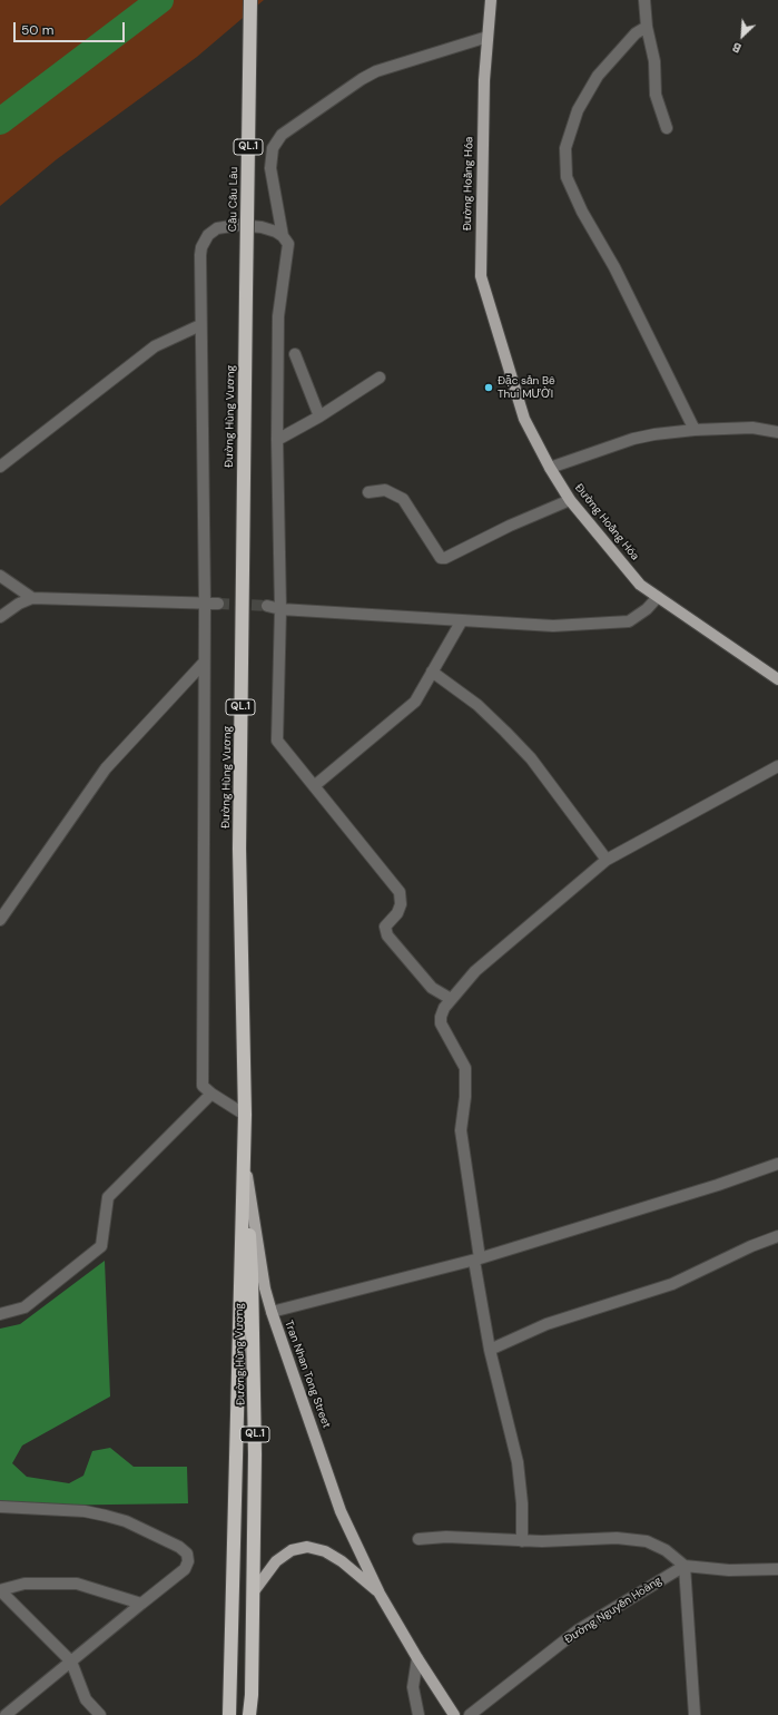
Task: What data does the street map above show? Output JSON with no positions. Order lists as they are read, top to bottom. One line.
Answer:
{"streets":{"highway":["QL.1","Cầu Câu Lâu","Đường Hùng Vương"],"main road":["Đường Hoằng Hóa","Tran Nhan Tong Street"],"street":["Đường Nguyễn Hoàng"]},"crossings":[["Cầu Câu Lâu","Đường Hùng Vương"],["Đường Hùng Vương","Tran Nhan Tong Street"]],"places":["Đặc sản Bê Thui MƯỜI"],"scale_bar":"50 m","north":"bottom left"}
